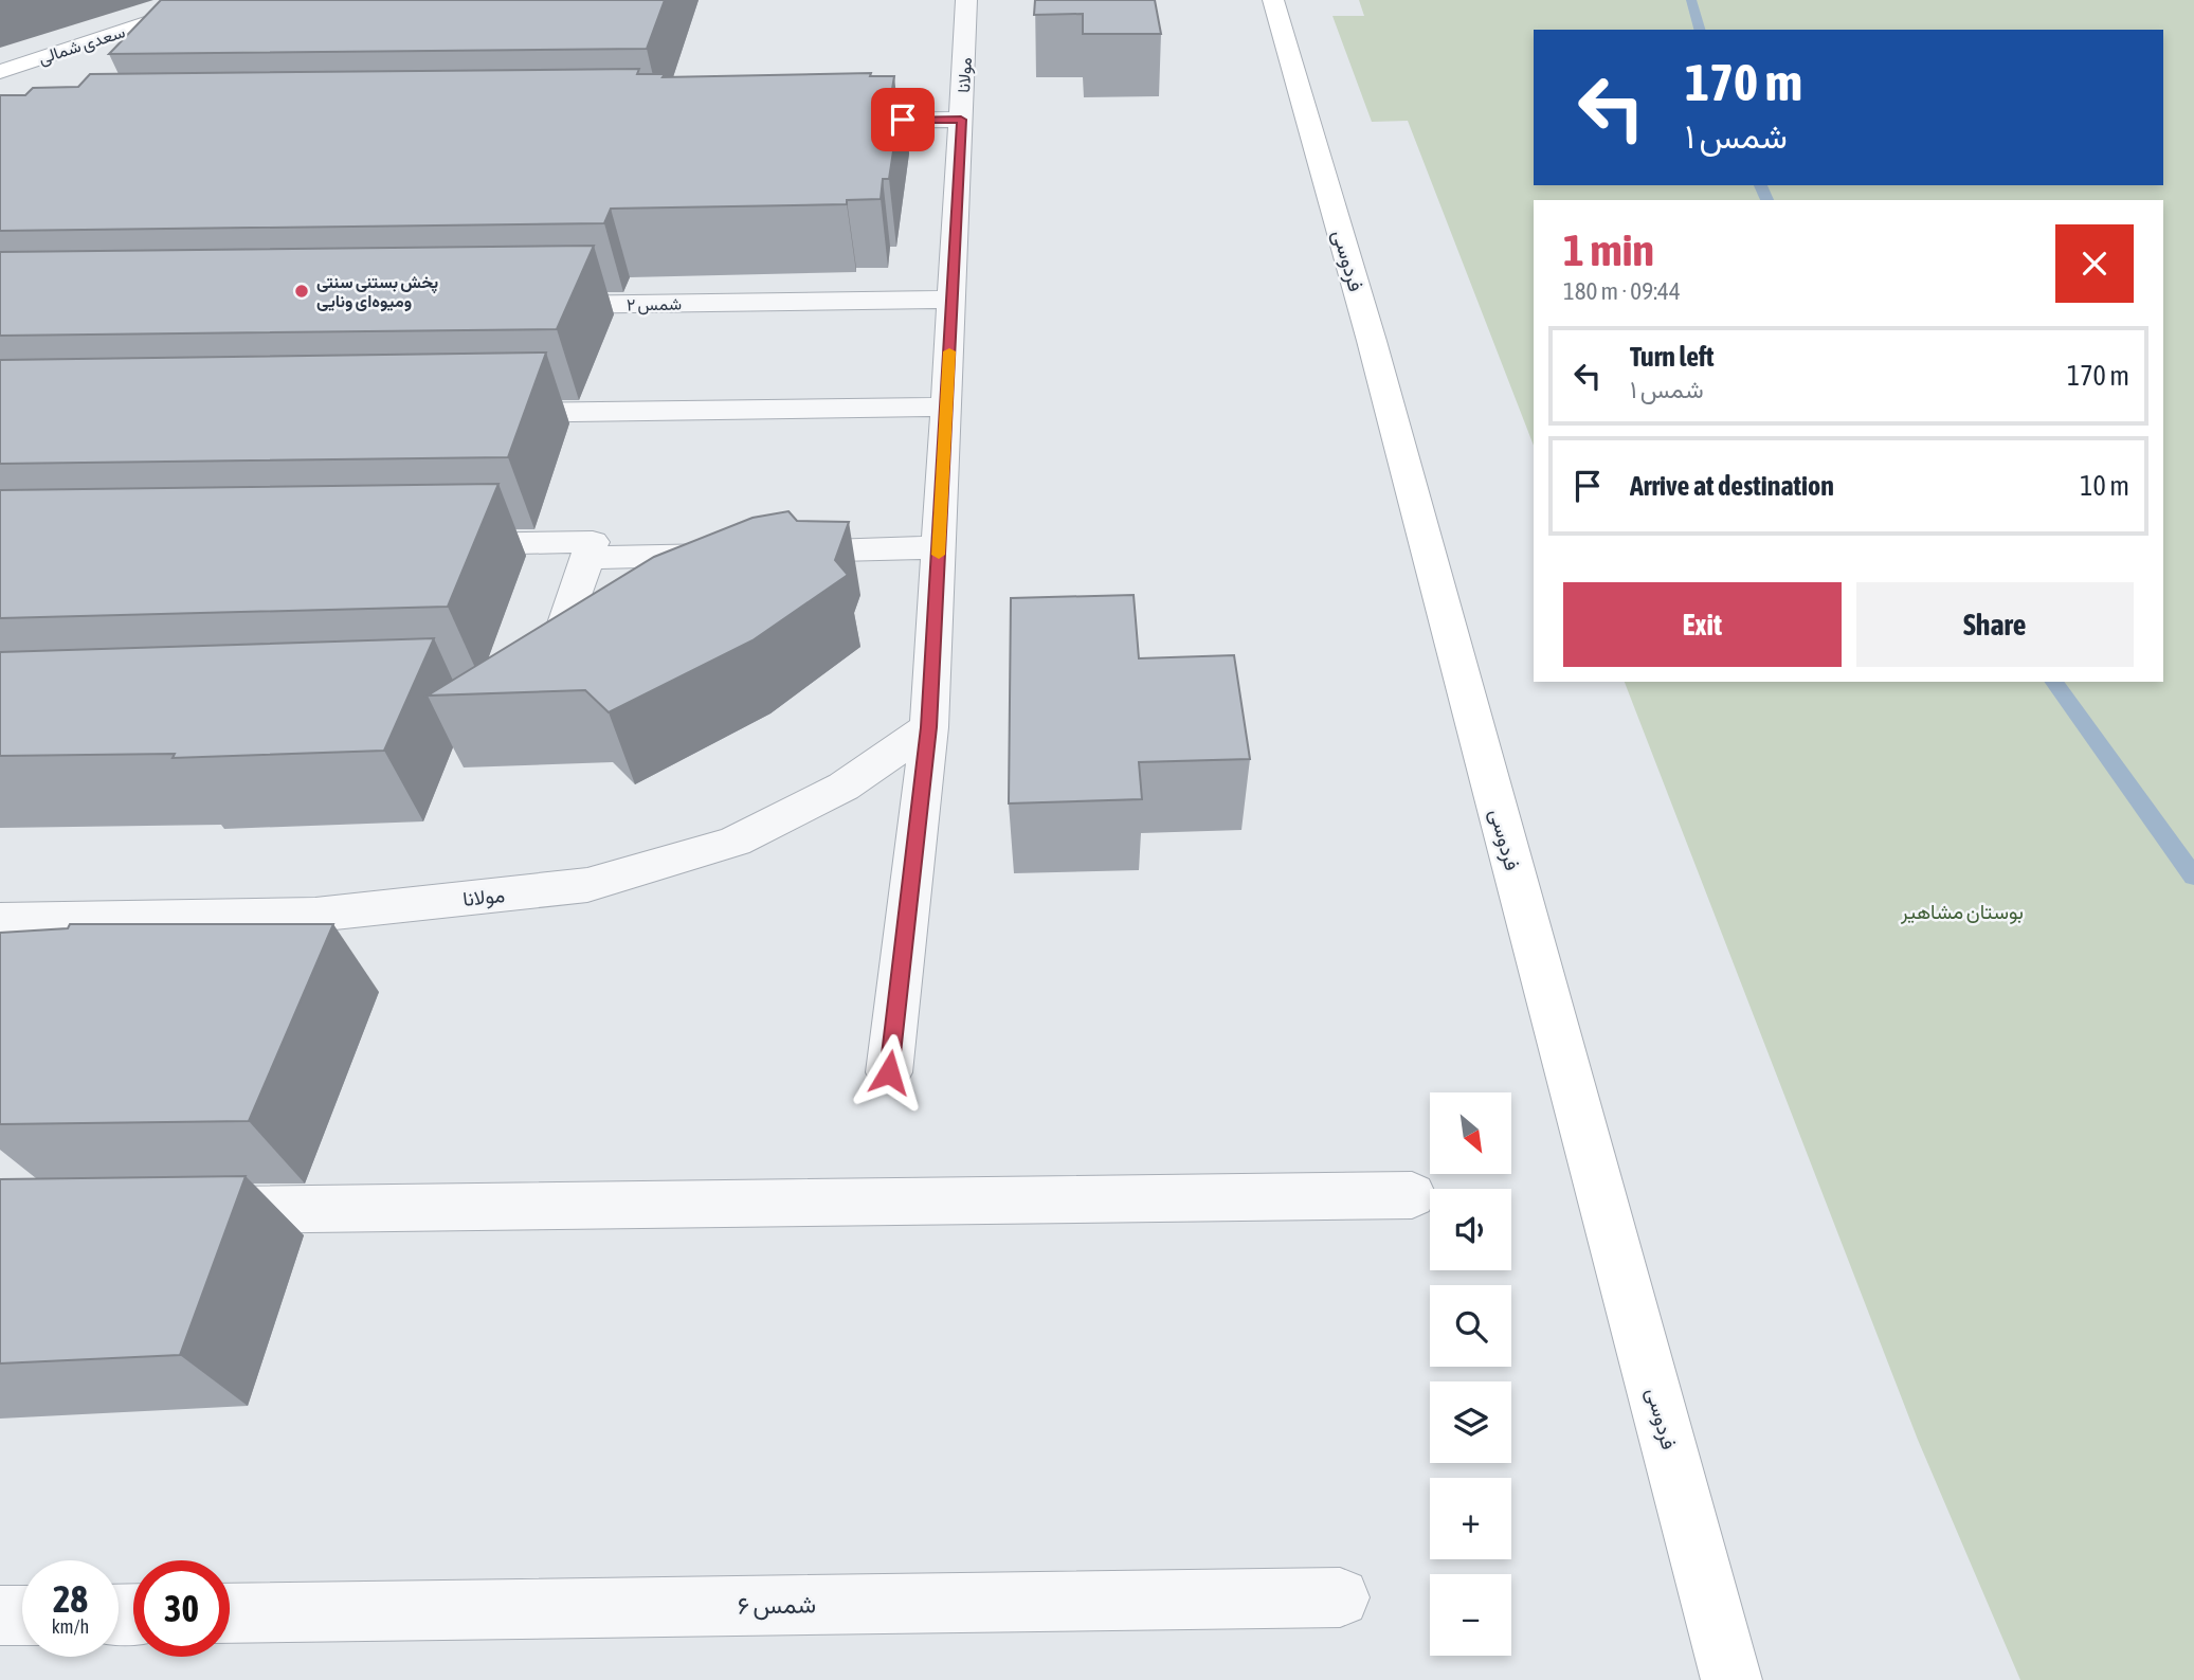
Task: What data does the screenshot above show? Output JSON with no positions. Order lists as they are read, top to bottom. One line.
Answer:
{"streets":{"main road":["سعدی شمالی","فردوسی"],"street":["مولانا","شمس ۲","شمس ۶"]},"crossings":[["مولانا","شمس ۲"]],"parks":["بوستان مشاهیر"],"places":["پخش بستنی سنتی ومیوه‌ای ونایی"],"north":"bottom right","page":{"turn":["170 m","شمس ۱"],"heading":["1 min","180 m · 09:44"],"list":[{"name":"Turn left","note":"شمس ۱","value":"170 m"},{"name":"Arrive at destination","value":"10 m"}],"buttons":["Exit","Share"],"map_buttons":["+","−"],"speed":"28 km/h","limit":"30"}}
